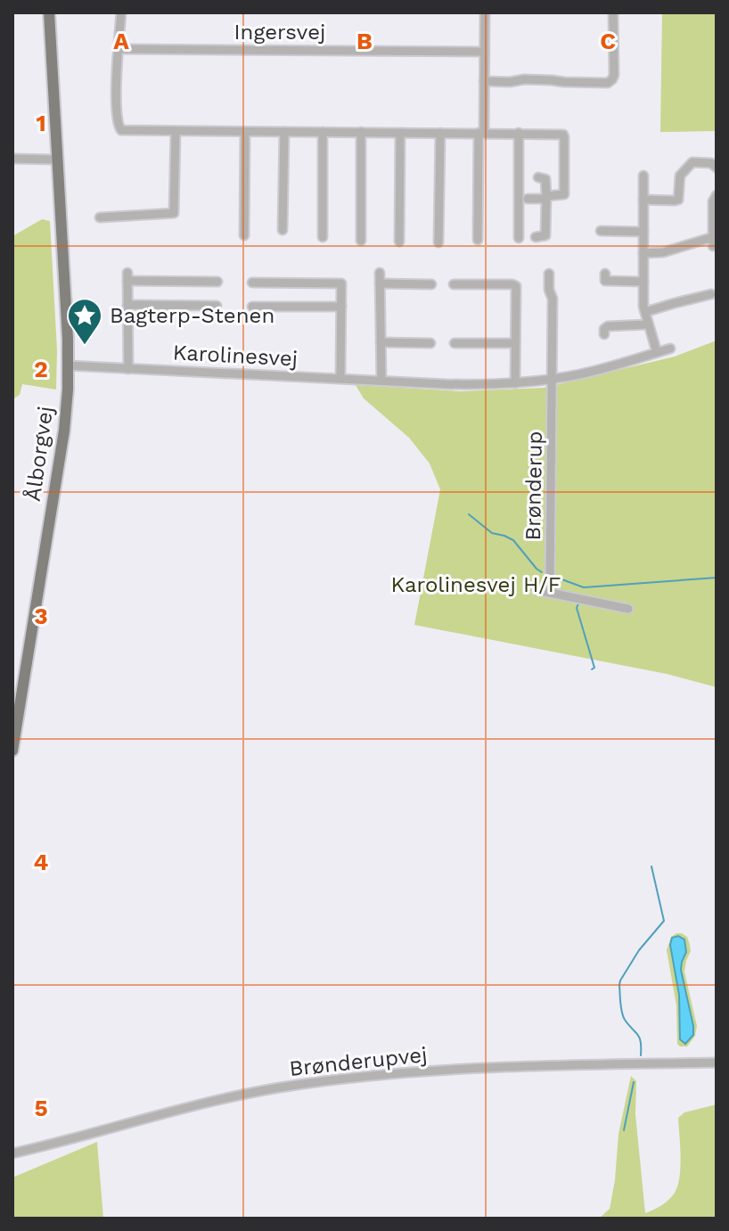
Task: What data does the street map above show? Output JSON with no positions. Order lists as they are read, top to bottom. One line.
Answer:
{"streets":{"main road":["Ålborgvej"],"street":["Ingersvej","Karolinesvej","Brønderup","Brønderupvej"]},"crossings":[["Karolinesvej","Ålborgvej"],["Karolinesvej","Brønderup"]],"parks":["Karolinesvej H/F"],"places":{"place":["Bagterp-Stenen"]},"grid":{"columns":["A","B","C"],"rows":["1","2","3","4","5"]}}
